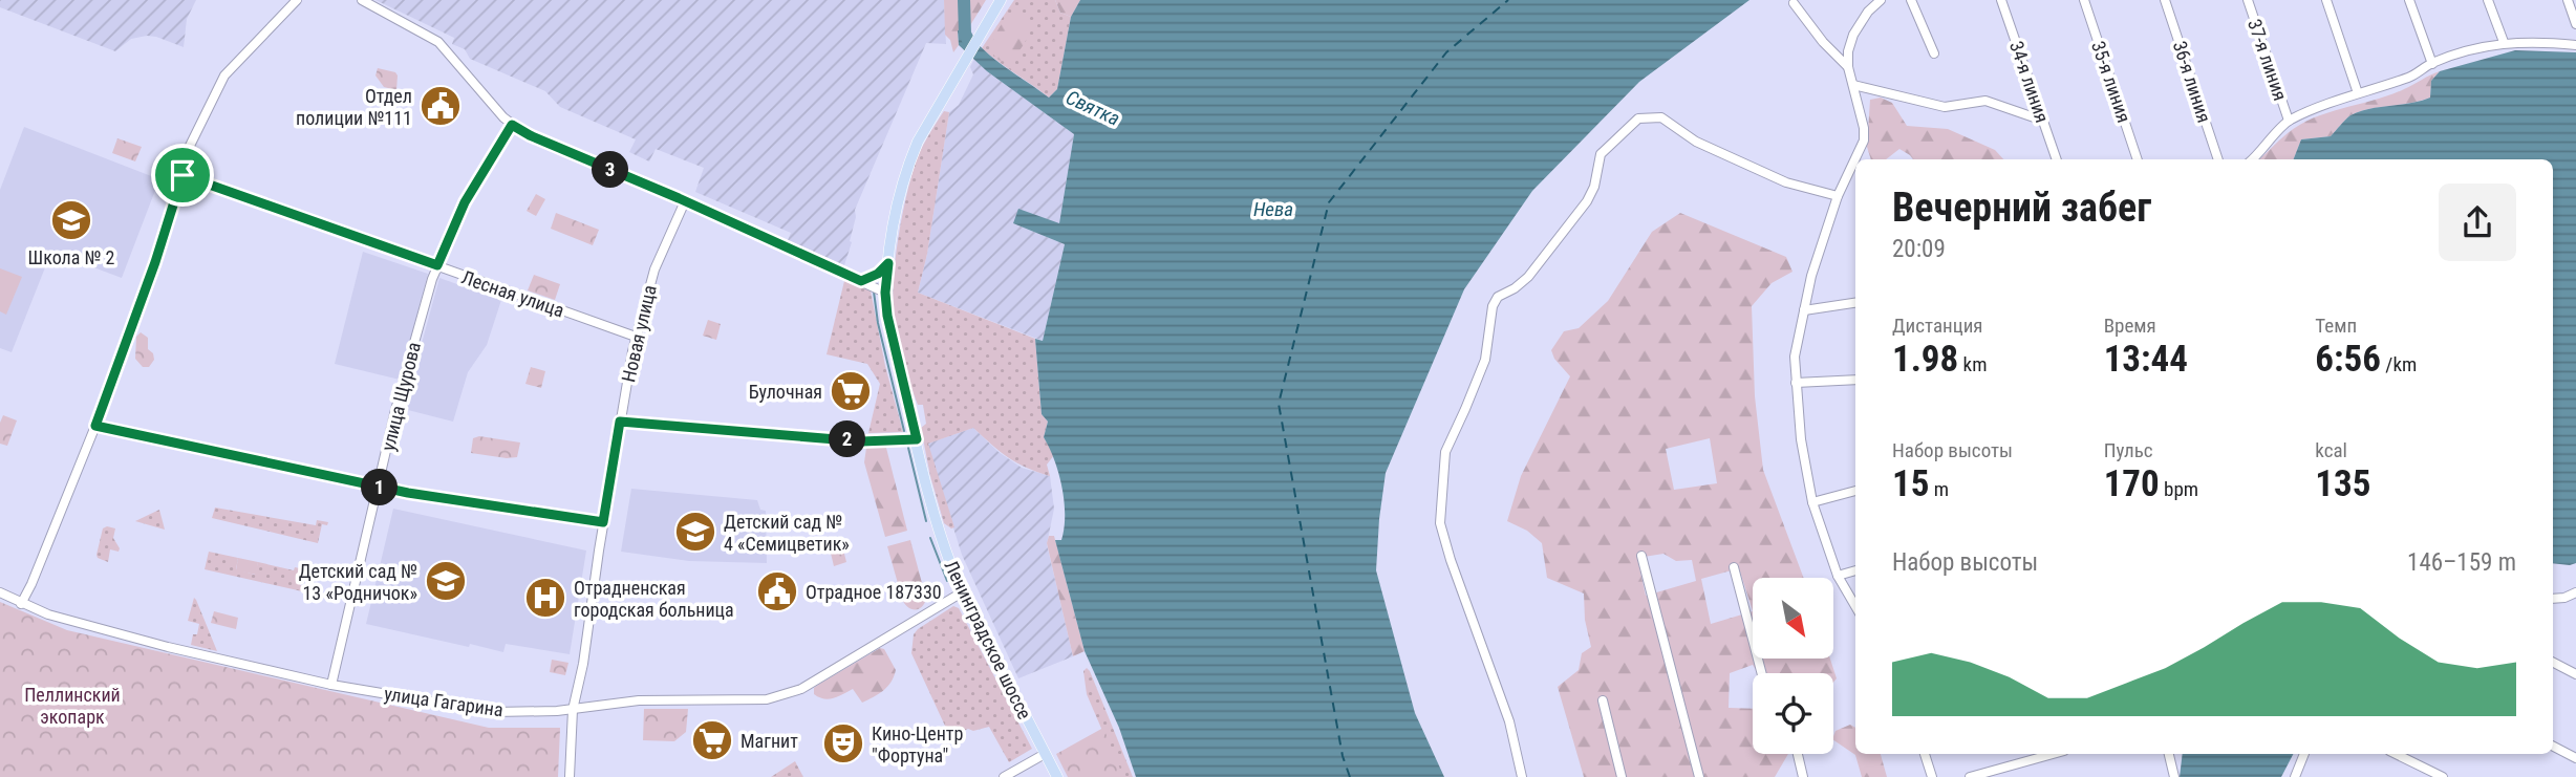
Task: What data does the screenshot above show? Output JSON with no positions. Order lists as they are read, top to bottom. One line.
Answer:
{"streets":{"main road":["Ленинградское шоссе"],"street":["37-я линия","34-я линия","35-я линия","36-я линия","Лесная улица","Новая улица","улица Щурова","улица Гагарина"]},"crossings":[["Лесная улица","Новая улица"],["Лесная улица","улица Щурова"],["Новая улица","улица Гагарина"],["улица Щурова","улица Гагарина"],["Ленинградское шоссе","улица Гагарина"]],"water":["Святка","Нева"],"parks":["Пеллинский экопарк"],"places":{"public building":["Отдел полиции №111","Отрадное 187330"],"school or university":["Школа № 2","Детский сад № 4 «Семицветик»","Детский сад № 13 «Родничок»"],"supermarket":["Булочная","Магнит"],"hospital":["Отрадненская городская больница"],"theatre":["Кино-Центр \"Фортуна\""]},"north":"bottom right","page":{"pins":["3","2","1"],"heading":["Вечерний забег","20:09"],"stats":[["Дистанция","1.98 km"],["Время","13:44"],["Темп","6:56 /km"],["Набор высоты","15 m"],["Пульс","170 bpm"],["kcal","135"]],"chart":["Набор высоты","146–159 m"]}}
